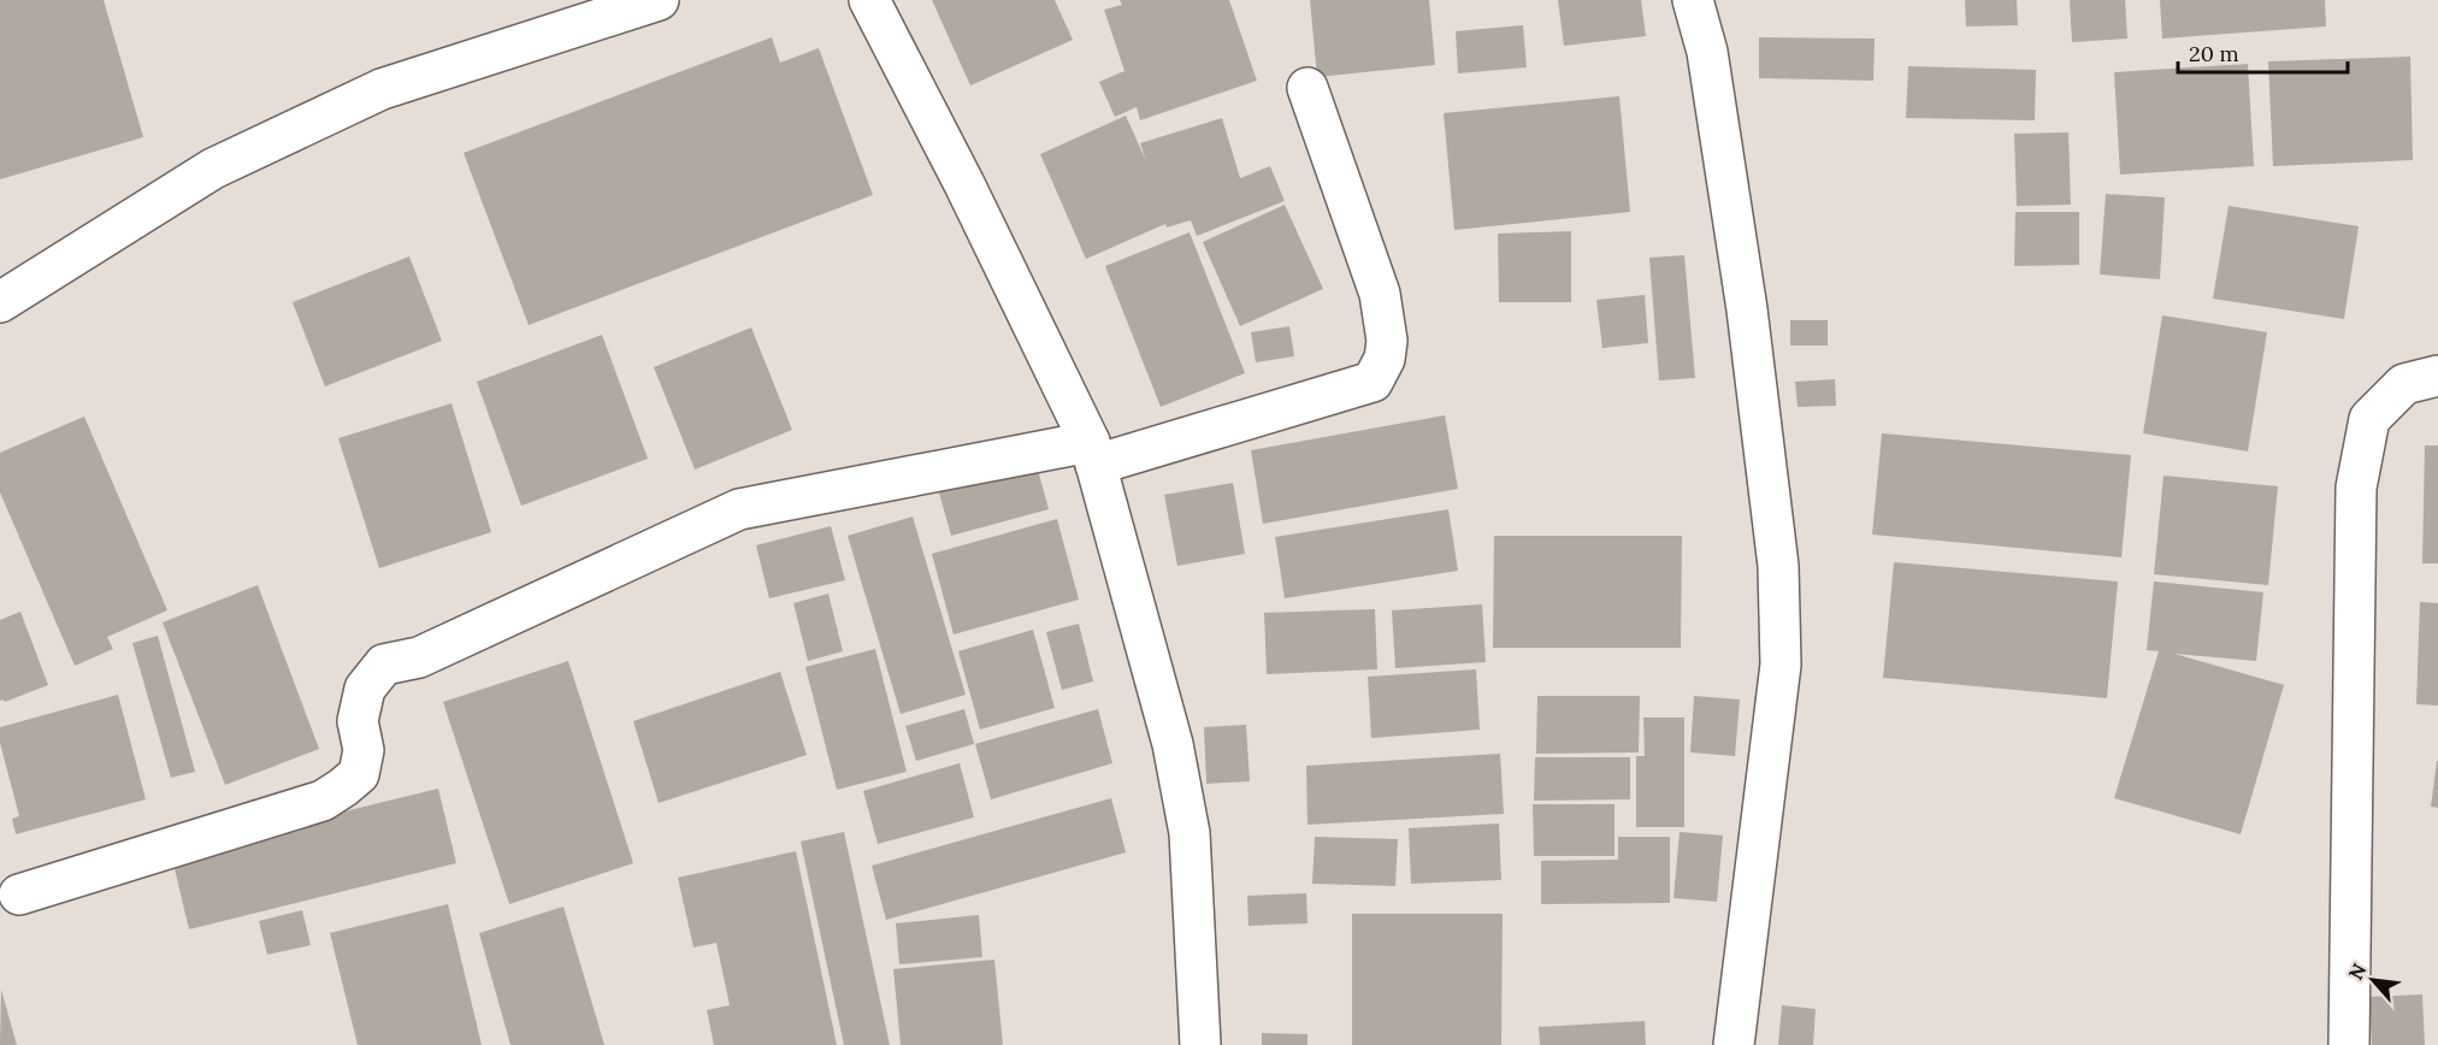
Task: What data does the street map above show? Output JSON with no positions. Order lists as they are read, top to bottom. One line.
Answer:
{"scale_bar":"20 m","north":"top left"}
